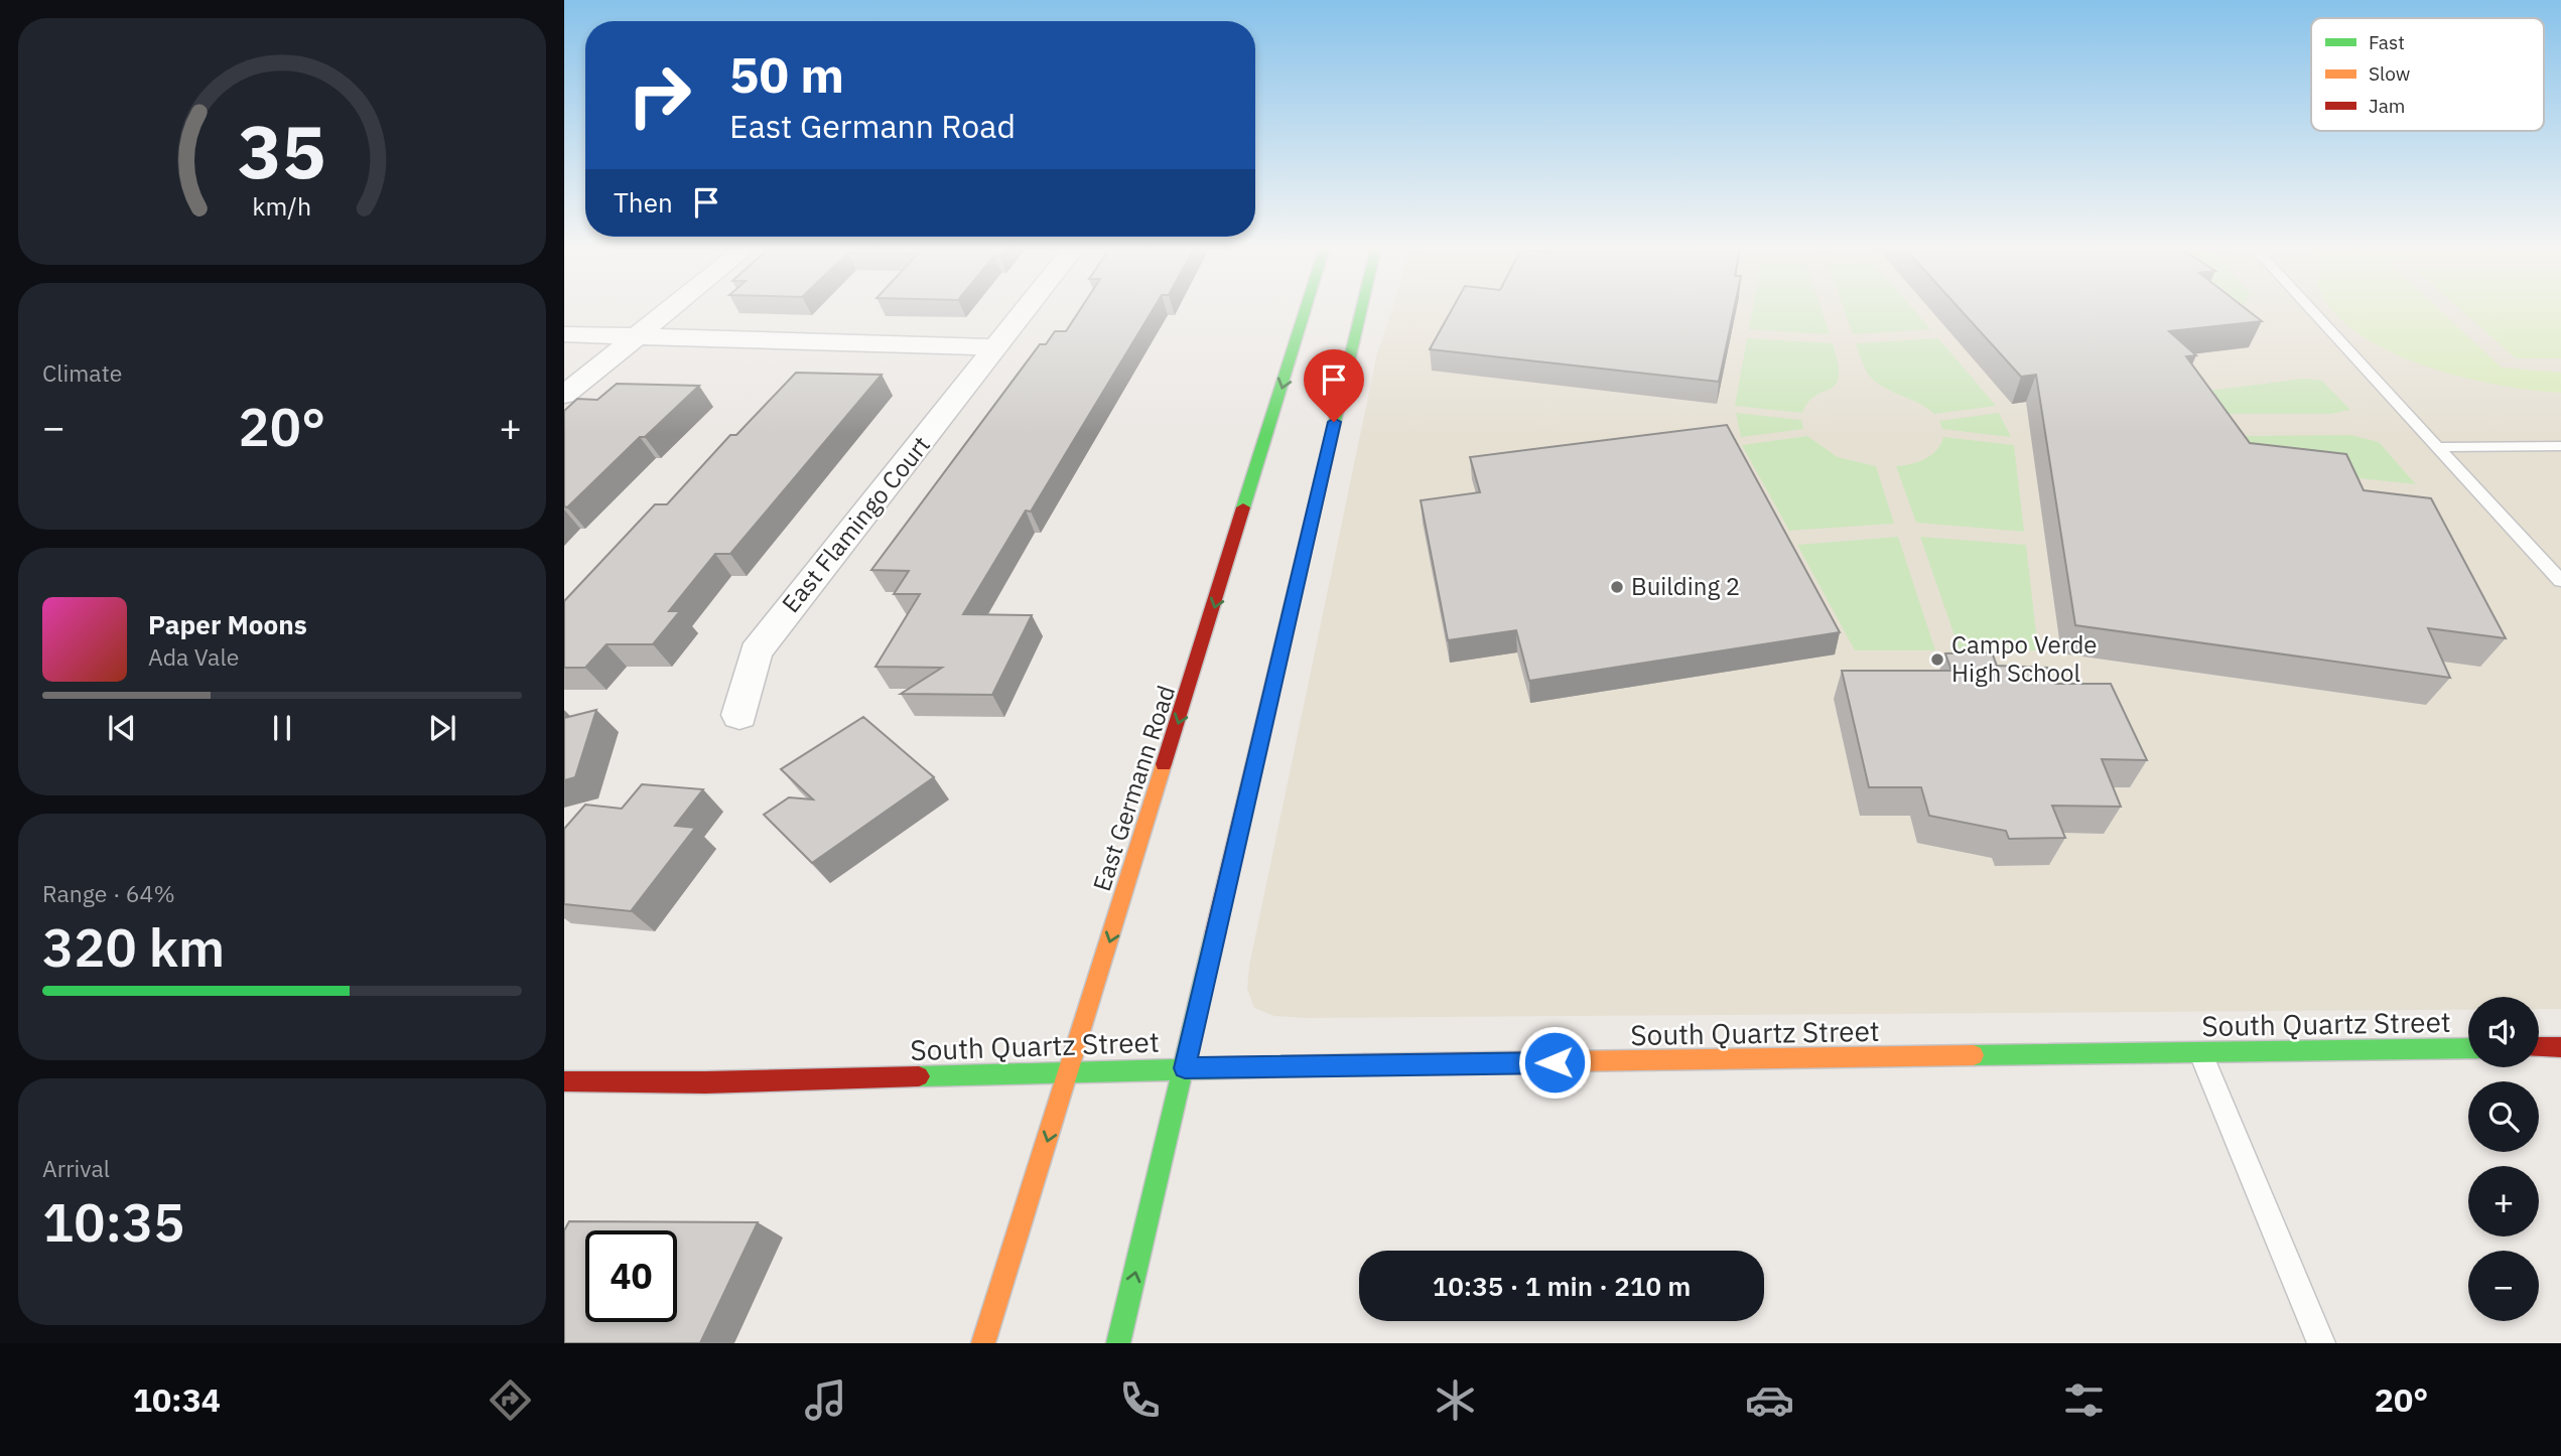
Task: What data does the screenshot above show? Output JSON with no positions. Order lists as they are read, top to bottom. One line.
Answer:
{"streets":{"main road":["East Germann Road","South Quartz Street"],"street":["East Flamingo Court"]},"crossings":[["East Germann Road","South Quartz Street"]],"places":["Building 2","Campo Verde High School"],"legend":["Fast","Slow","Jam"],"page":{"turn":["50 m","East Germann Road"],"then":"Then","tile":["Climate",["Range · 64%","320 km"],["Arrival","10:35"]],"heat":["−","20°","+"],"song":["Paper Moons","Ada Vale"],"map_buttons":["+","−"],"limit":"40","trip":"10:35 · 1 min · 210 m","tabs":["10:34","20°"],"gauge":["35","km/h"]}}
